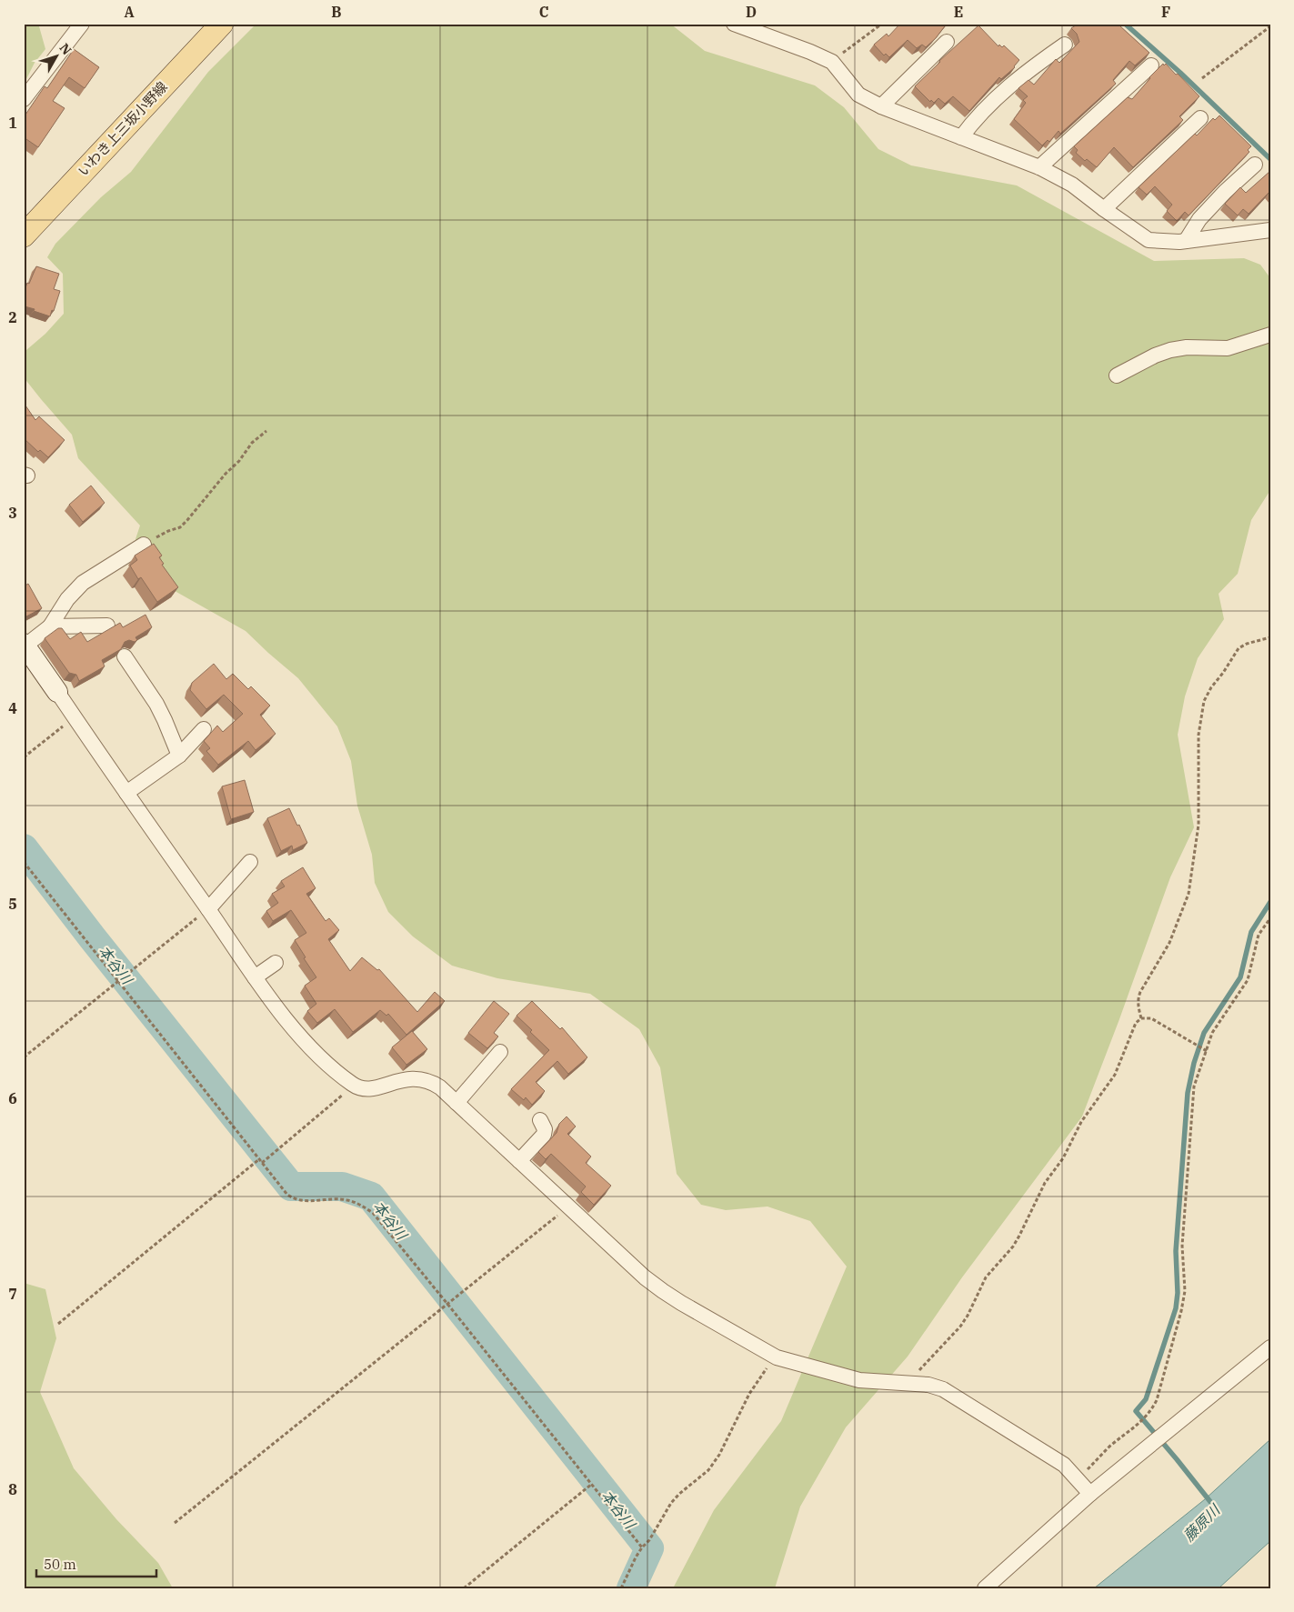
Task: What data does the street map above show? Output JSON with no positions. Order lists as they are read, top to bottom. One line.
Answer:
{"streets":{"main road":["いわき上三坂小野線"]},"water":["本谷川","藤原川"],"scale_bar":"50 m","north":"top right","grid":{"columns":["A","B","C","D","E","F"],"rows":["1","2","3","4","5","6","7","8"]}}
